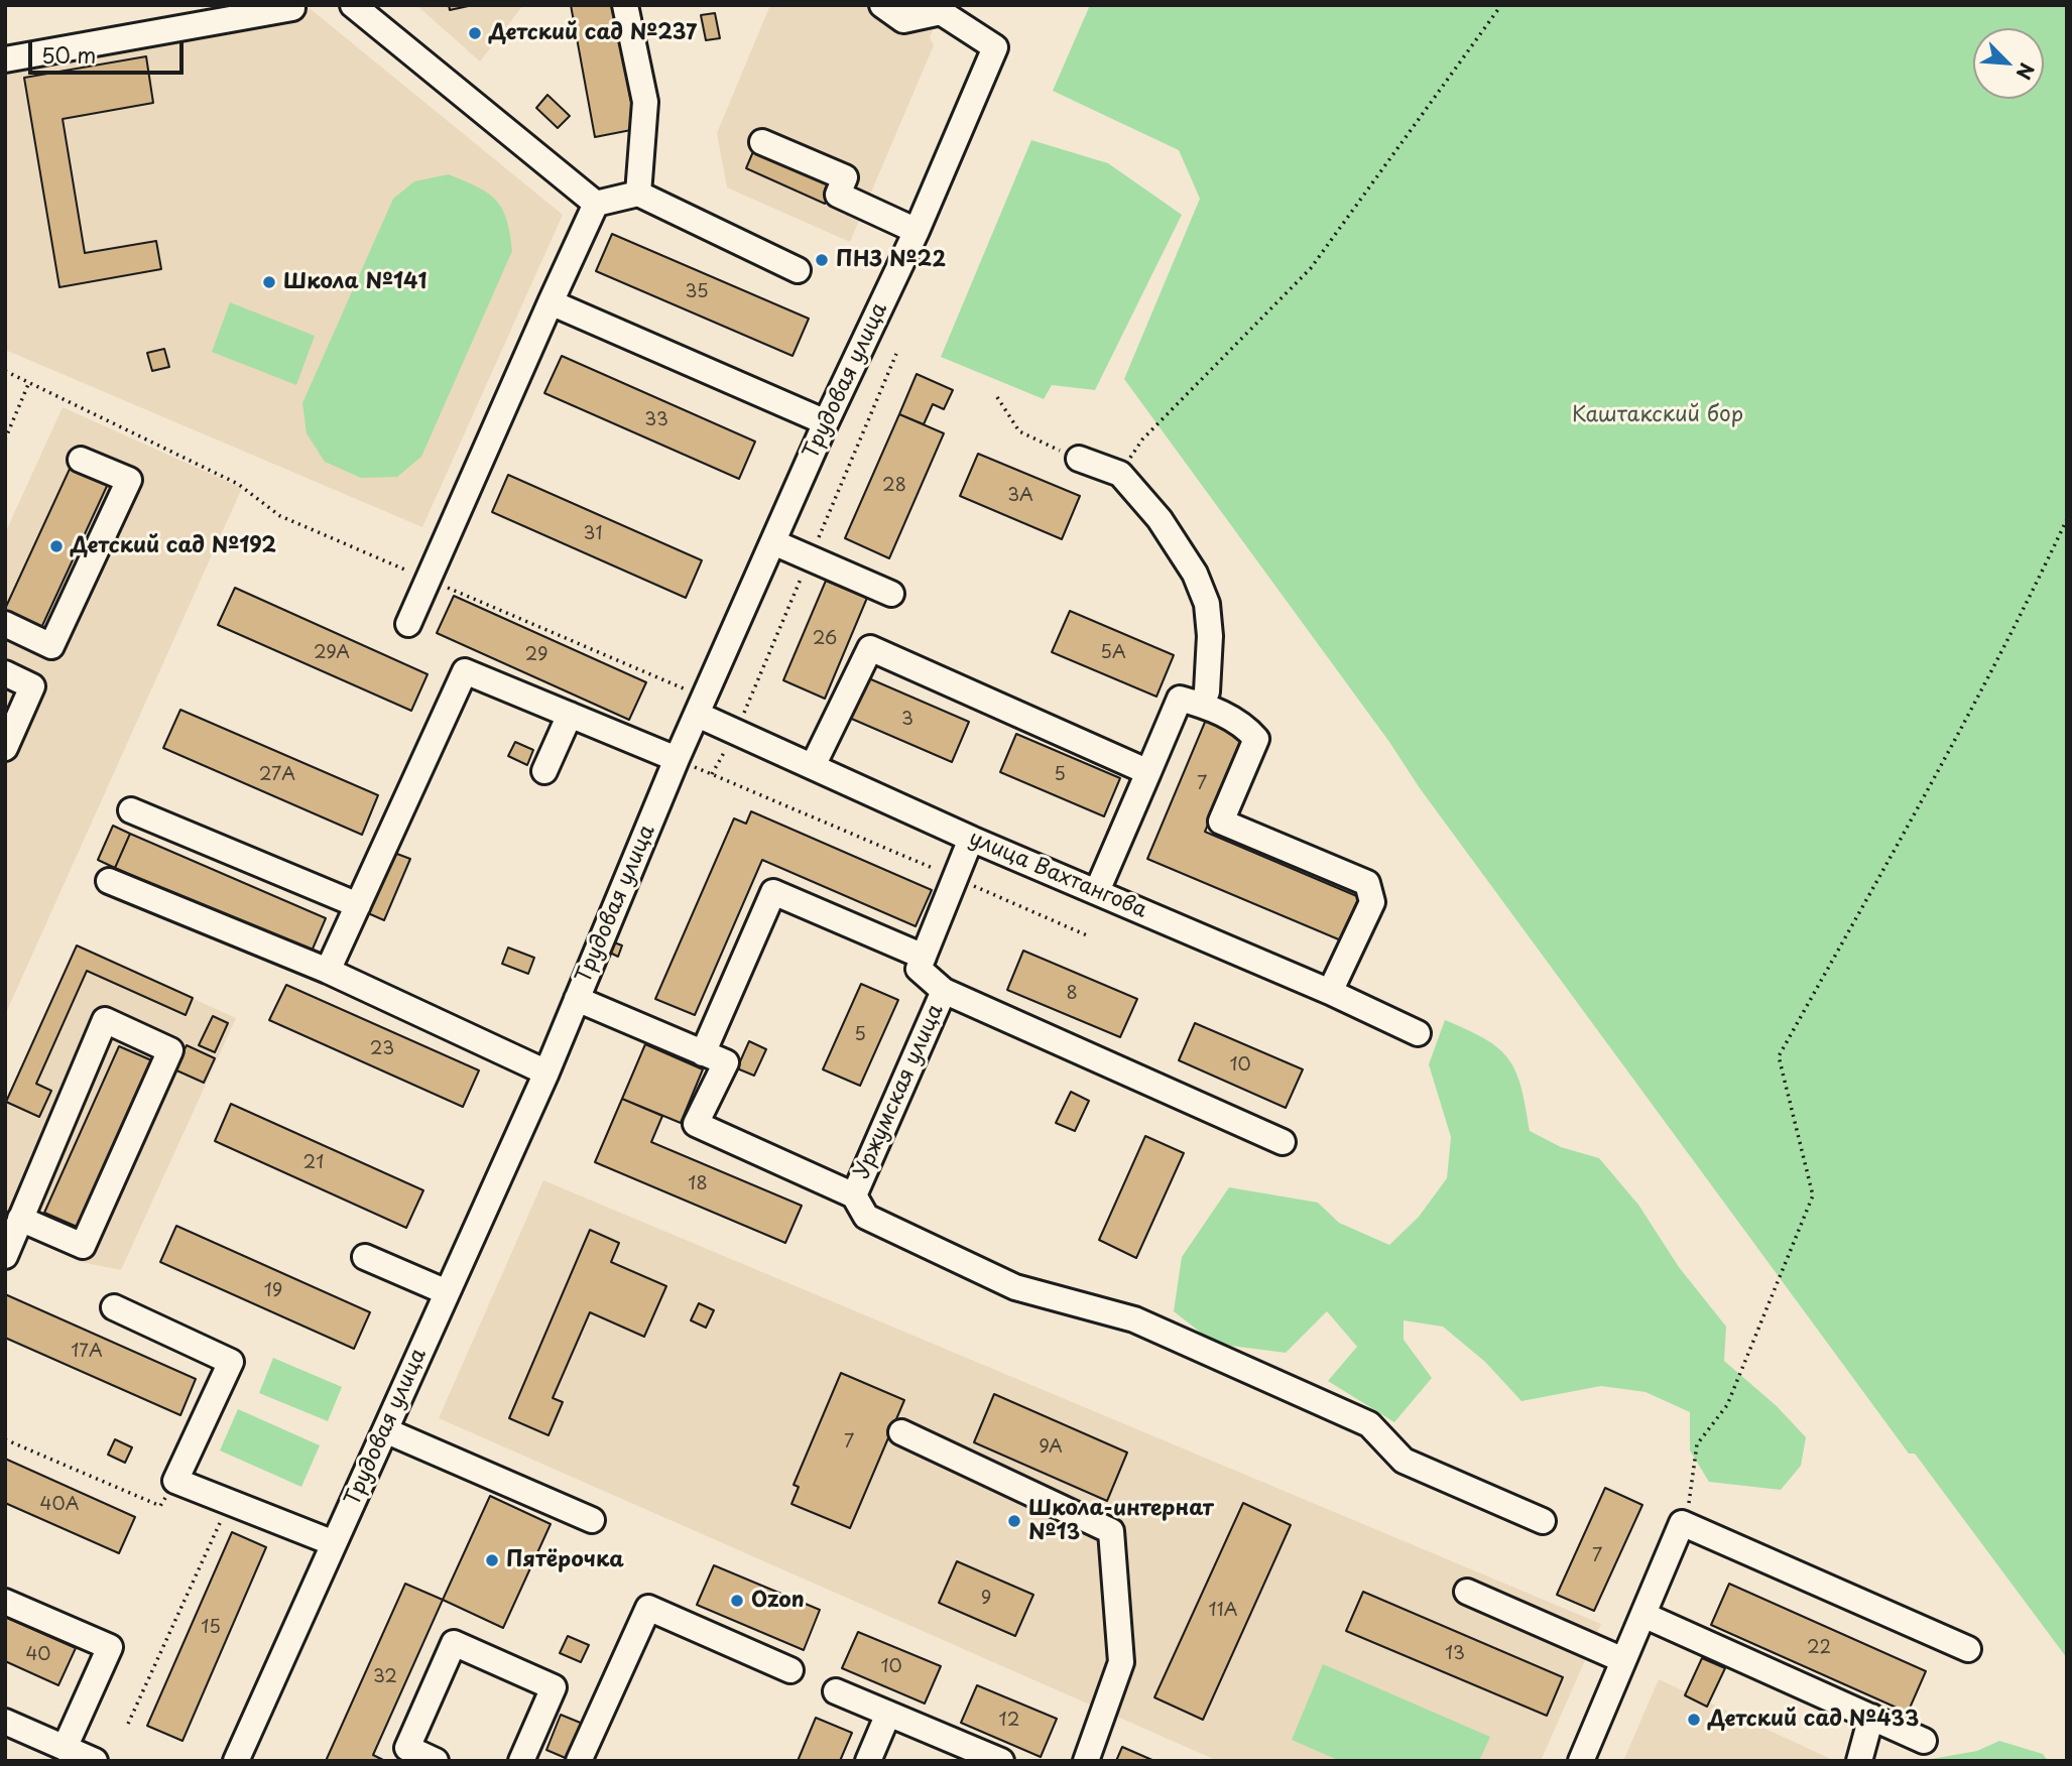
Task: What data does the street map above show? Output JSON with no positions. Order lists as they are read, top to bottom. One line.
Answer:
{"streets":{"street":["Трудовая улица","улица Вахтангова","Уржумская улица"]},"crossings":[["Трудовая улица","улица Вахтангова"]],"parks":["Каштакский бор"],"places":["Детский сад №237","ПНЗ №22","Школа №141","Детский сад №192","Школа-интернат №13","Пятёрочка","Ozon","Детский сад №433"],"house_numbers":["35","33","28","3А","31","26","29А","5А","29","3","27А","5","7","8","5","23","10","21","18","19","17А","7","9А","40А","7","9","11А","15","22","13","40","10","32","12"],"scale_bar":"50 m","north":"bottom right"}
